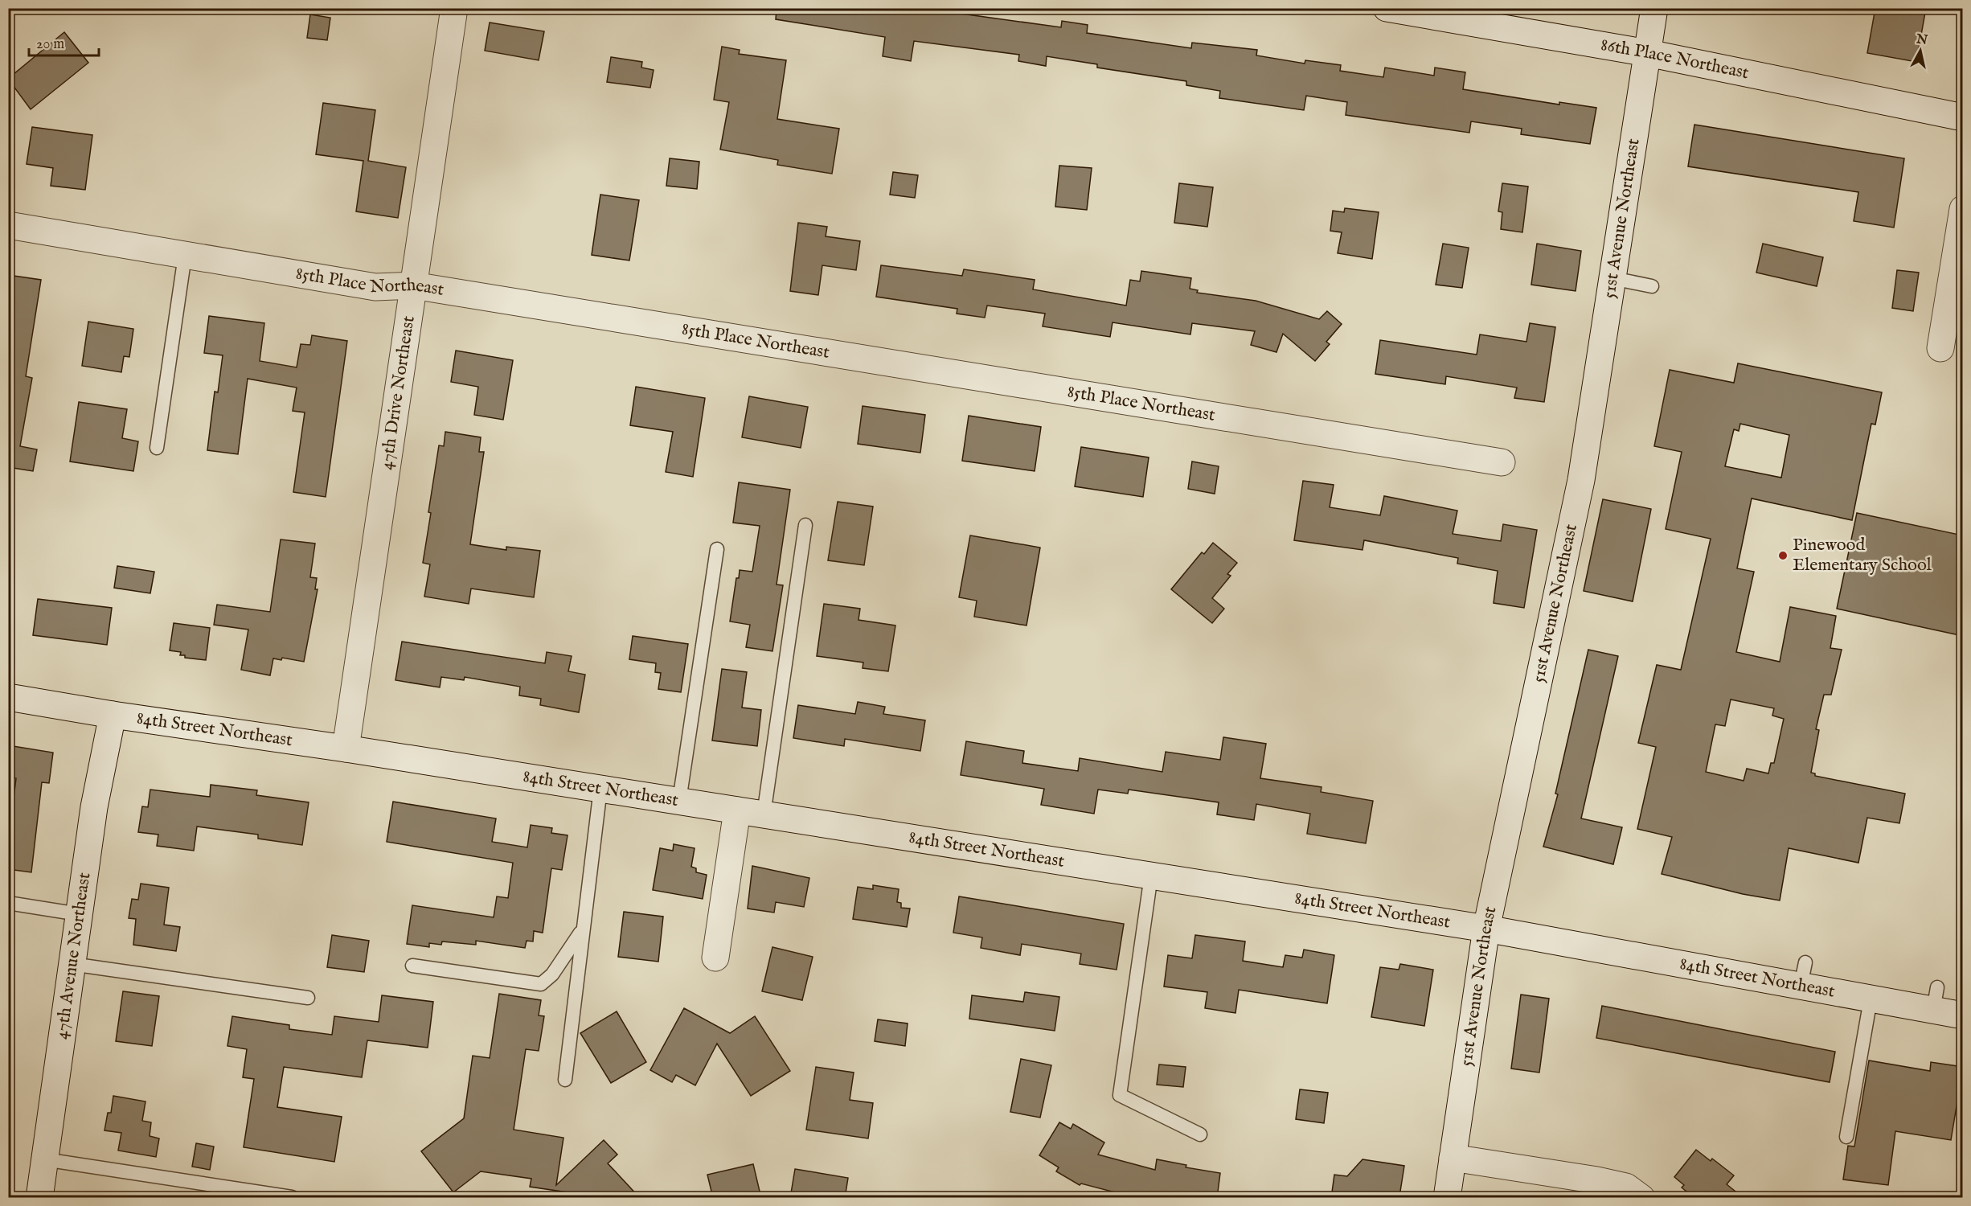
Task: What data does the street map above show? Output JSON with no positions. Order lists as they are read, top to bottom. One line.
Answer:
{"streets":{"street":["86th Place Northeast","51st Avenue Northeast","85th Place Northeast","47th Drive Northeast","84th Street Northeast","47th Avenue Northeast"]},"crossings":[["86th Place Northeast","51st Avenue Northeast"],["51st Avenue Northeast","84th Street Northeast"],["85th Place Northeast","47th Drive Northeast"],["47th Drive Northeast","84th Street Northeast"],["84th Street Northeast","47th Avenue Northeast"]],"places":["Pinewood Elementary School"],"scale_bar":"20 m","north":"top"}
